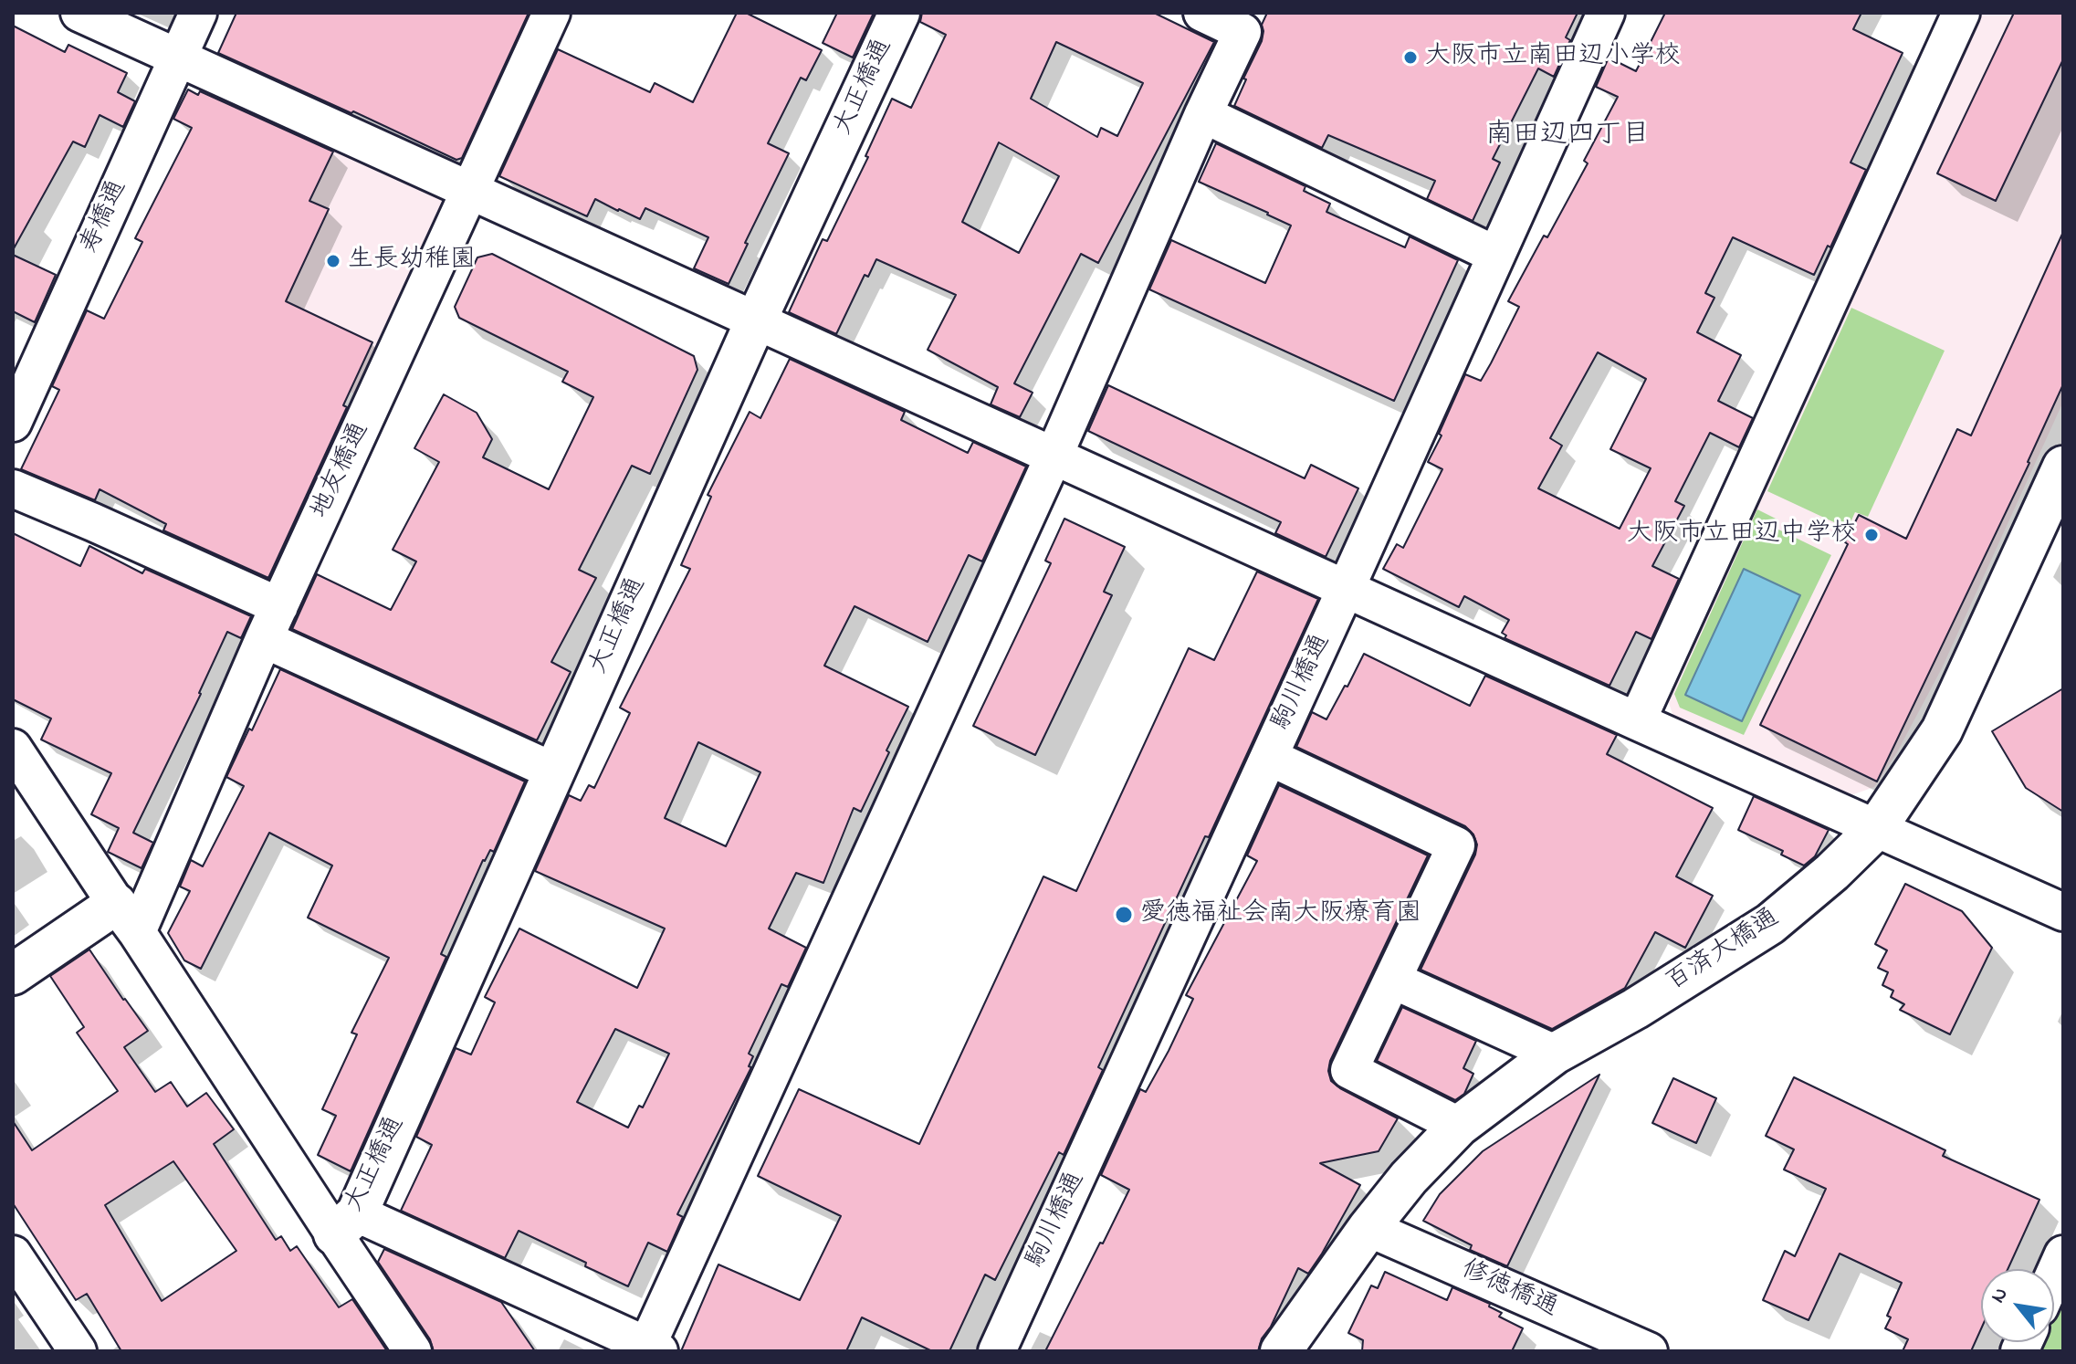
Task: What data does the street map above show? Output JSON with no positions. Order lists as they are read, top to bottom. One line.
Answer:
{"streets":{"street":["大正橋通","寿橋通","地友橋通","駒川橋通","百済大橋通","修徳橋通"]},"crossings":[["百済大橋通","修徳橋通"]],"districts":["南田辺四丁目"],"places":["大阪市立南田辺小学校","生長幼稚園","大阪市立田辺中学校","愛徳福祉会南大阪療育園"],"north":"top left"}
